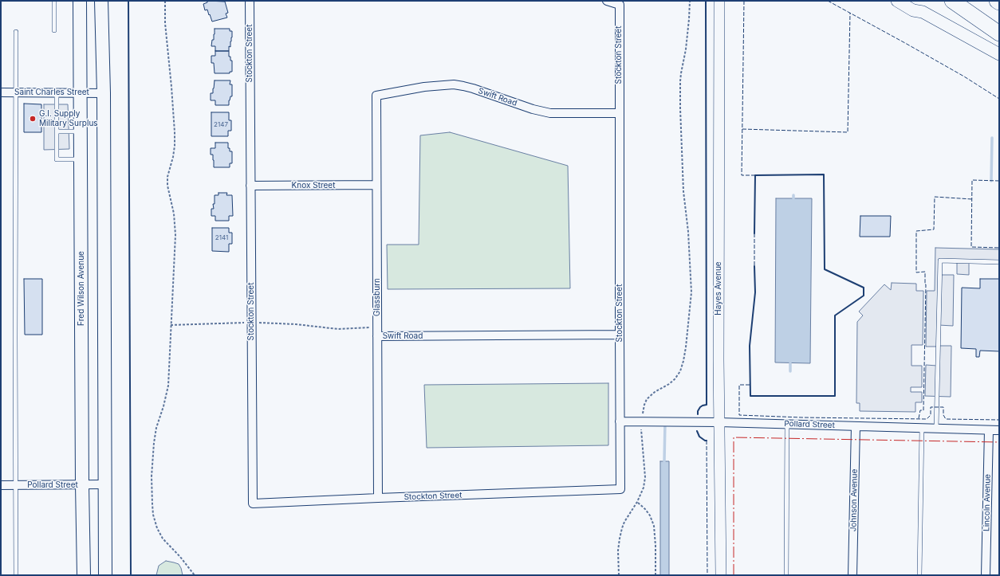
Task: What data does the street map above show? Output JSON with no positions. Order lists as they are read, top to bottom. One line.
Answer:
{"streets":{"main road":["Fred Wilson Avenue"],"street":["Stockton Street","Saint Charles Street","Swift Road","Knox Street","Hayes Avenue","Glassburn","Pollard Street","Johnson Avenue","Lincoln Avenue"]},"crossings":[["Stockton Street","Swift Road"],["Stockton Street","Knox Street"],["Stockton Street","Glassburn"],["Stockton Street","Pollard Street"],["Saint Charles Street","Fred Wilson Avenue"],["Swift Road","Glassburn"],["Knox Street","Glassburn"],["Fred Wilson Avenue","Pollard Street"],["Hayes Avenue","Pollard Street"],["Pollard Street","Johnson Avenue"],["Pollard Street","Lincoln Avenue"]],"places":["G.I. Supply Military Surplus"],"house_numbers":["2147","2141"]}
